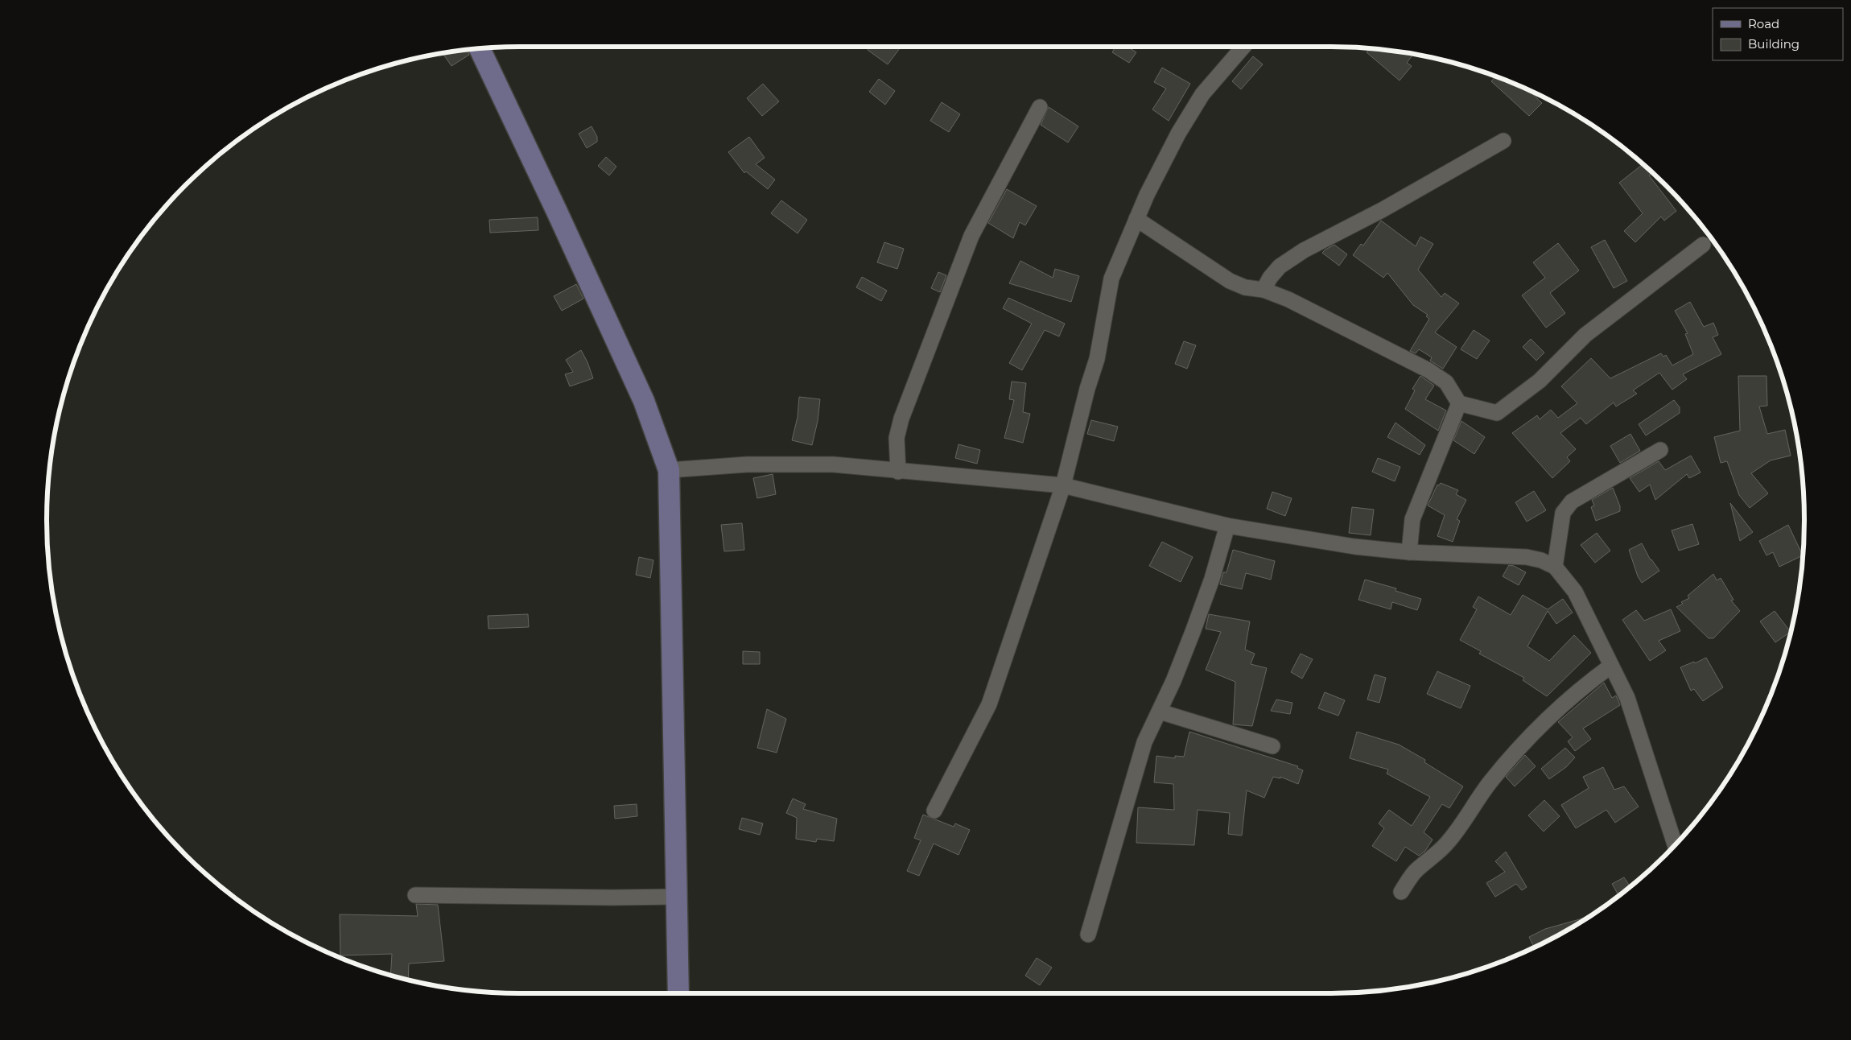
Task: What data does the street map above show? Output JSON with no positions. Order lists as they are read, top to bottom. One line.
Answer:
{"legend":["Road","Building"]}
